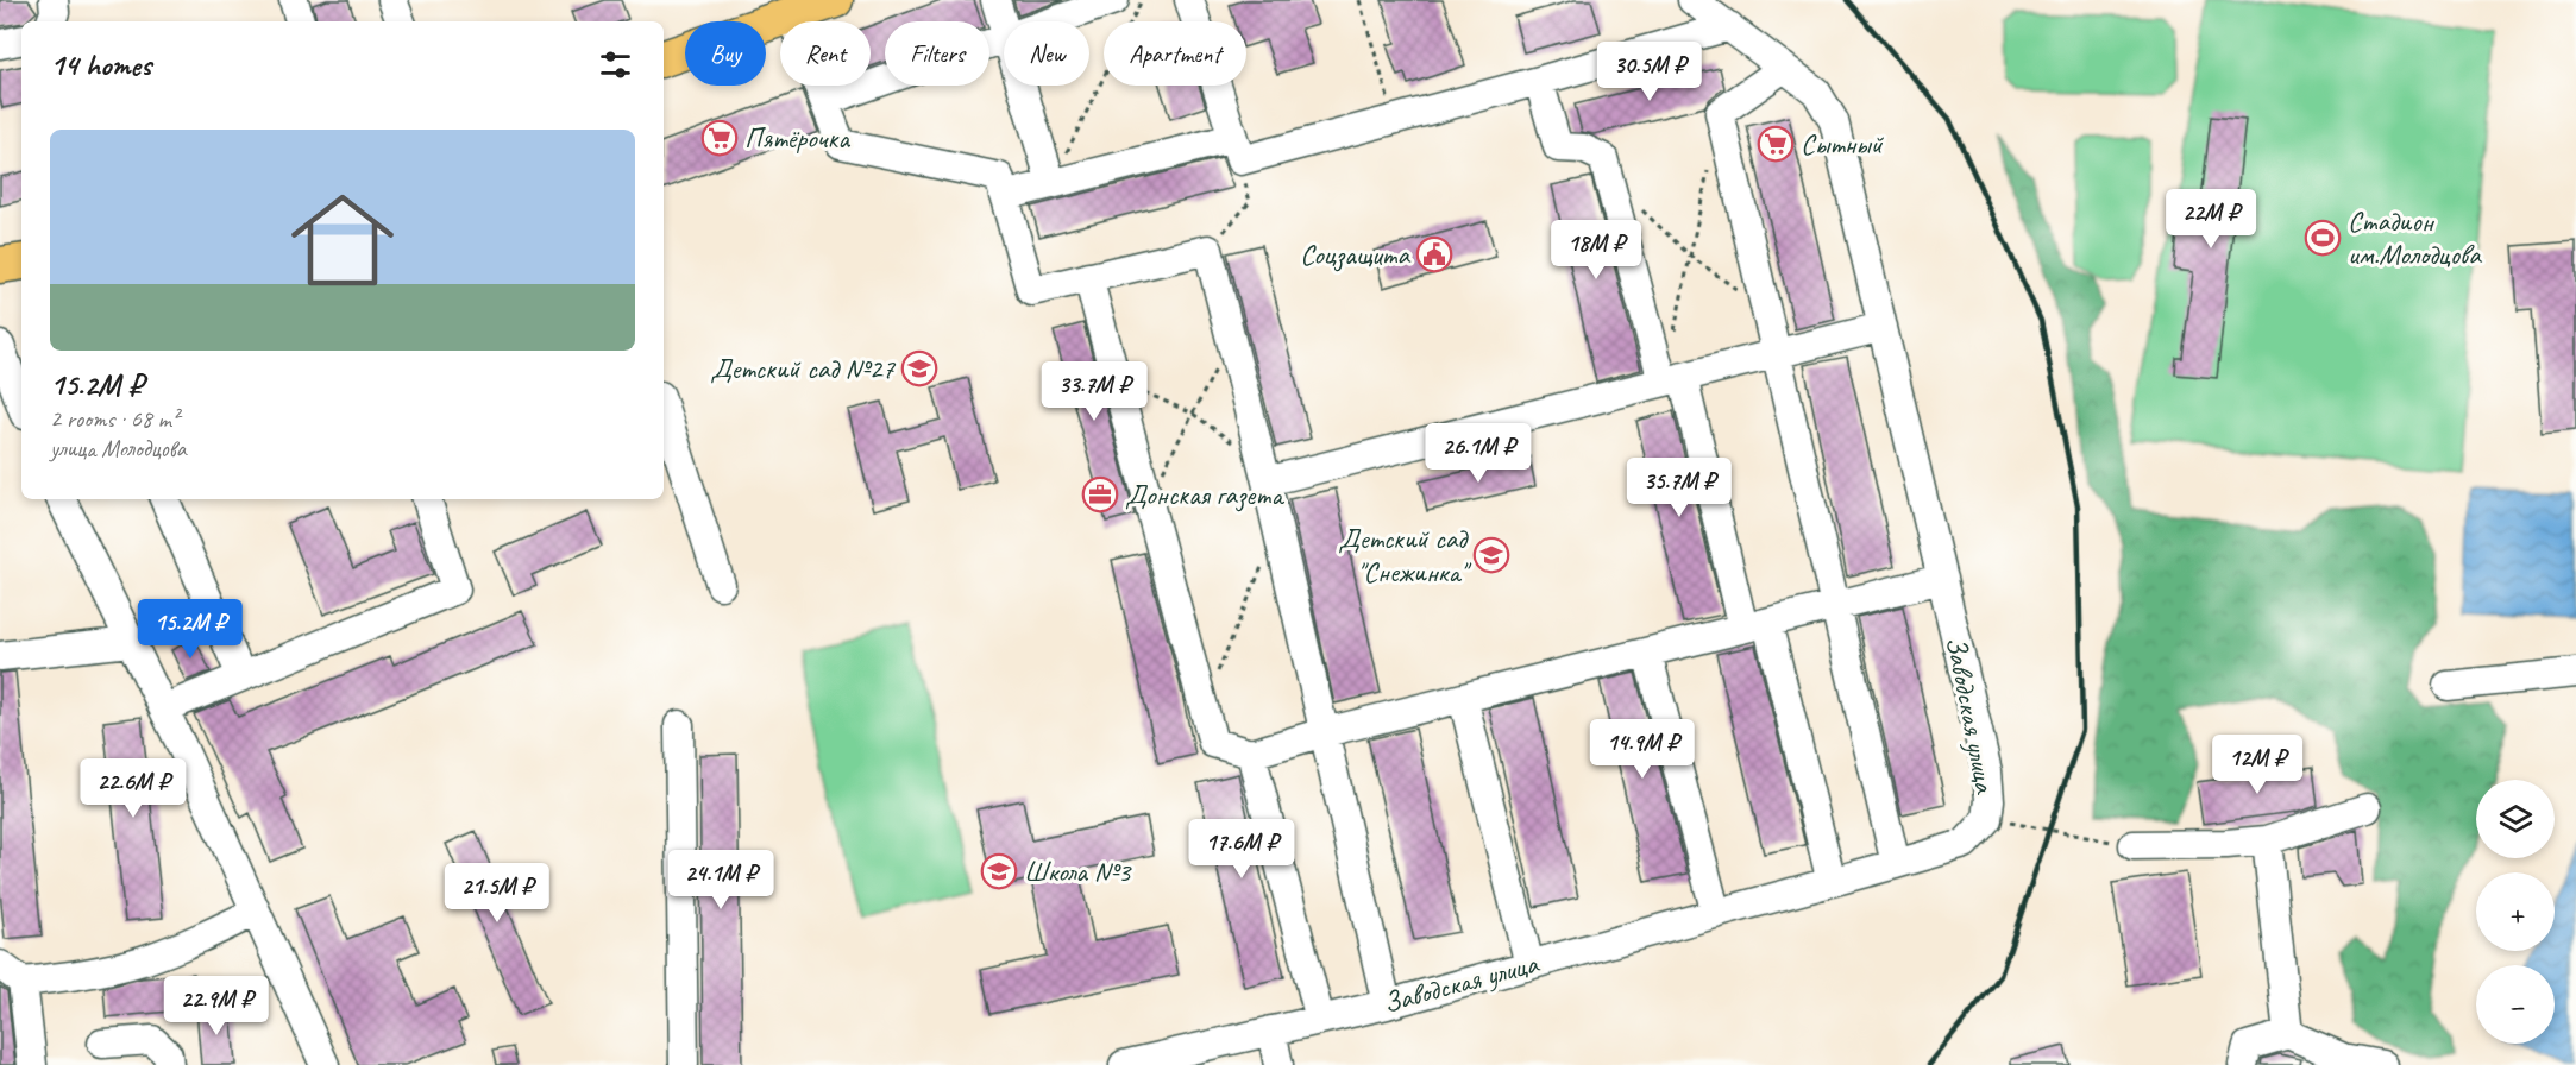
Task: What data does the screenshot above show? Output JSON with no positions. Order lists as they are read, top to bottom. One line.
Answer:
{"streets":{"street":["Заводская улица"]},"places":{"supermarket":["Пятёрочка","Сытный"],"sports":["Стадион им.Молодцова"],"public building":["Соцзащита"],"school or university":["Детский сад №27","Детский сад \"Снежинка\"","Школа №3"],"office":["Донская газета"]},"page":{"chip":["Buy","Rent","Filters","New","Apartment"],"heading":"14 homes","price":["30.5M ₽","22M ₽","18M ₽","33.7M ₽","26.1M ₽","35.7M ₽","15.2M ₽","14.9M ₽","12M ₽","22.6M ₽","17.6M ₽","24.1M ₽","21.5M ₽","22.9M ₽"],"list":[{"name":"15.2M ₽","note":"2 rooms · 68 m² · улица Молодцова"}],"map_buttons":["+","−"]}}
